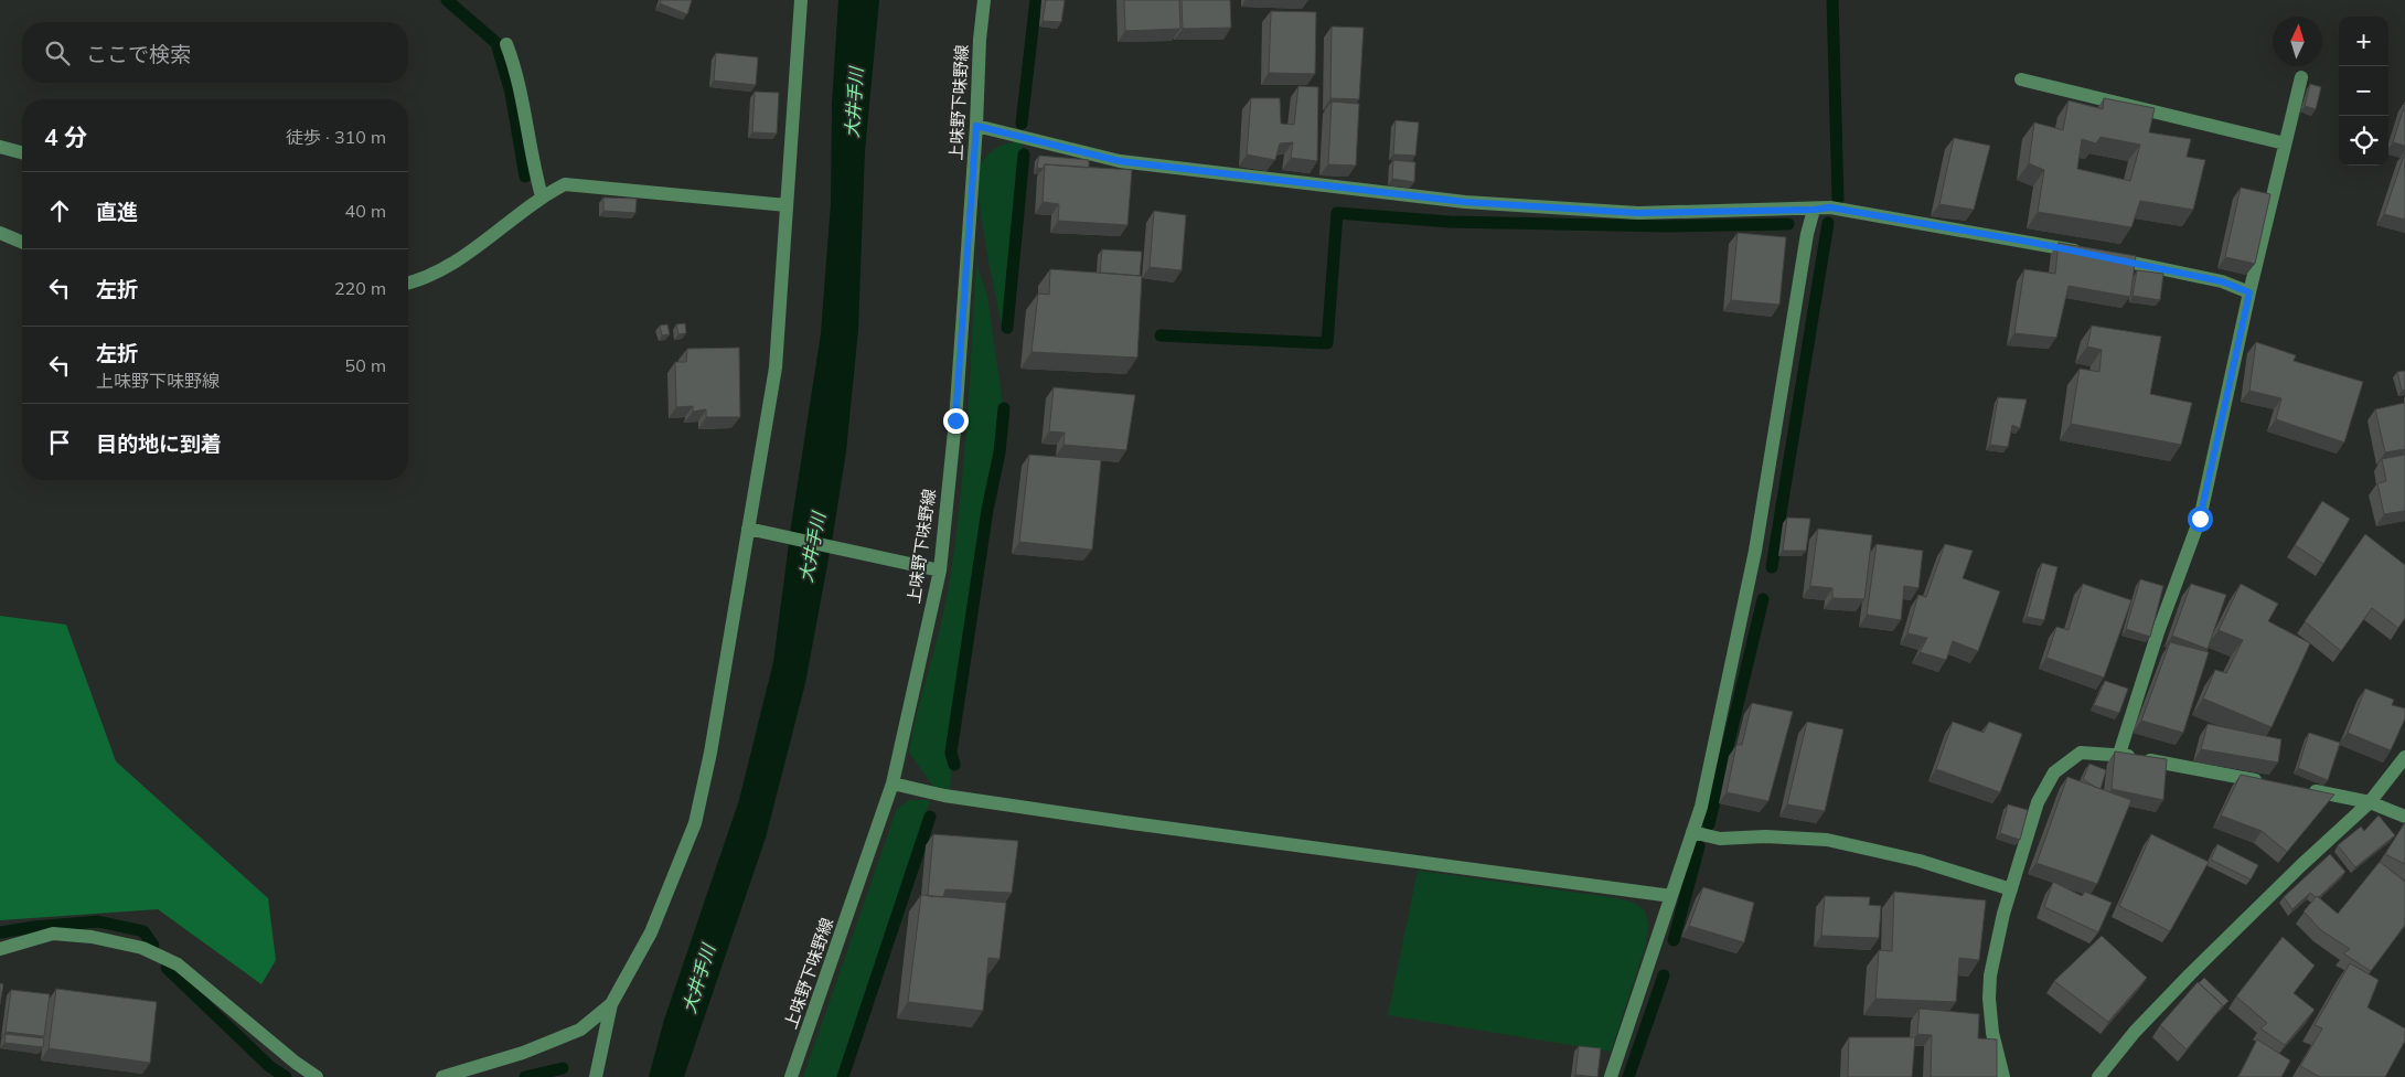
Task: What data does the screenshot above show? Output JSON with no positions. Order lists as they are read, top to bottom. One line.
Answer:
{"streets":{"street":["上味野下味野線"]},"water":["大井手川"],"north":"top","page":{"map_buttons":["+","−"],"search":"ここで検索","heading":["4 分","徒歩 · 310 m"],"list":[["直進","40 m"],["左折","220 m"],["左折","上味野下味野線","50 m"],"目的地に到着"]}}
